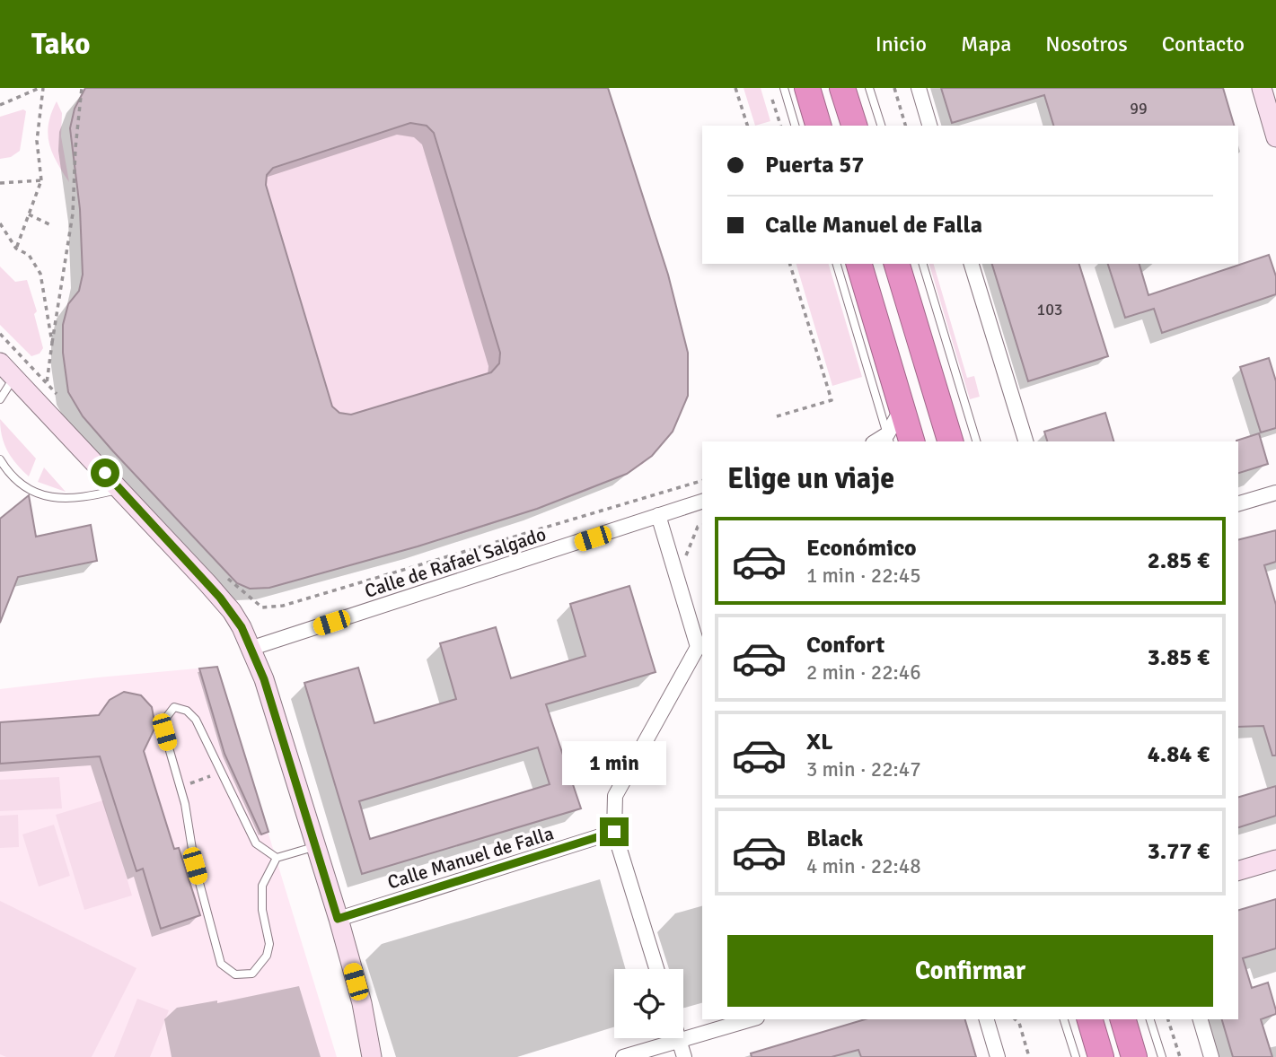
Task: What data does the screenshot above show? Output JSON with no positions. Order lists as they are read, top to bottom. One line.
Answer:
{"streets":{"street":["Calle de Rafael Salgado","Calle Manuel de Falla"]},"house_numbers":["99","103"],"page":{"header":"Tako","nav":["Inicio","Mapa","Nosotros","Contacto"],"banner":["Puerta 57","Calle Manuel de Falla"],"heading":"Elige un viaje","list":[{"name":"Económico","note":"1 min · 22:45","value":"2.85 €"},{"name":"Confort","note":"2 min · 22:46","value":"3.85 €"},{"name":"XL","note":"3 min · 22:47","value":"4.84 €"},{"name":"Black","note":"4 min · 22:48","value":"3.77 €"}],"bubble":"1 min","buttons":"Confirmar"}}
